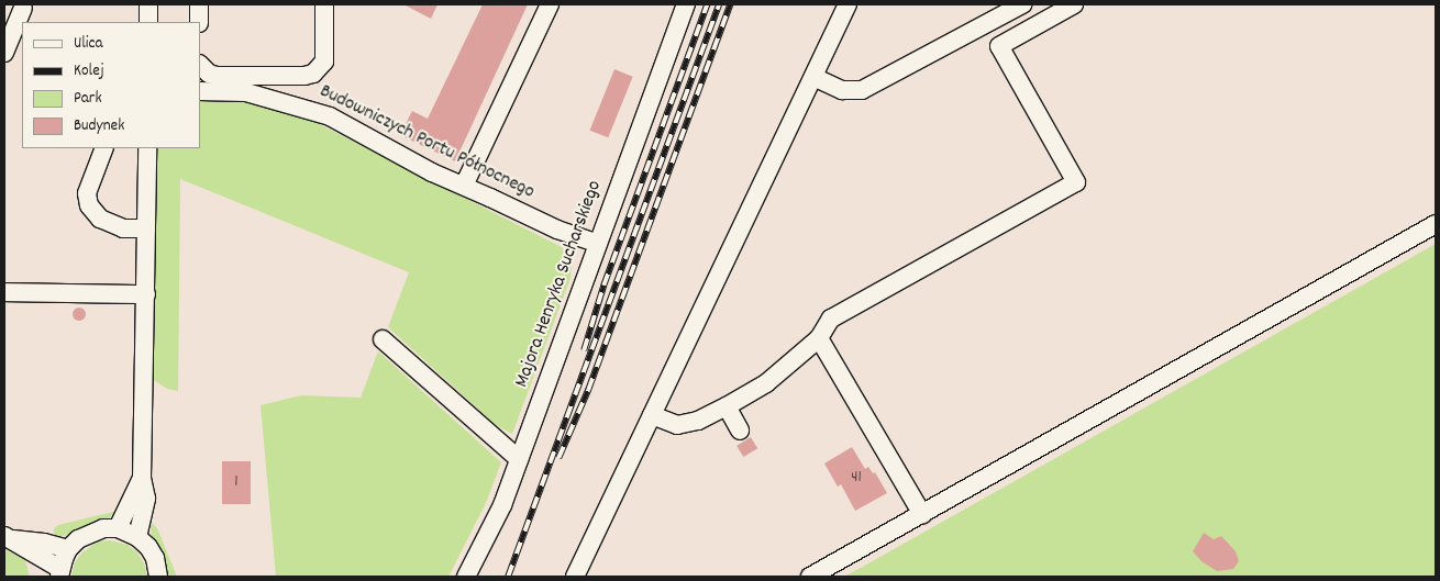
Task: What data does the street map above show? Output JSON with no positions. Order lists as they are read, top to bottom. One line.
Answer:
{"streets":{"street":["Budowniczych Portu Północnego","Majora Henryka Sucharskiego"]},"crossings":[["Budowniczych Portu Północnego","Majora Henryka Sucharskiego"]],"house_numbers":["41","1"],"legend":["Ulica","Kolej","Park","Budynek"]}
